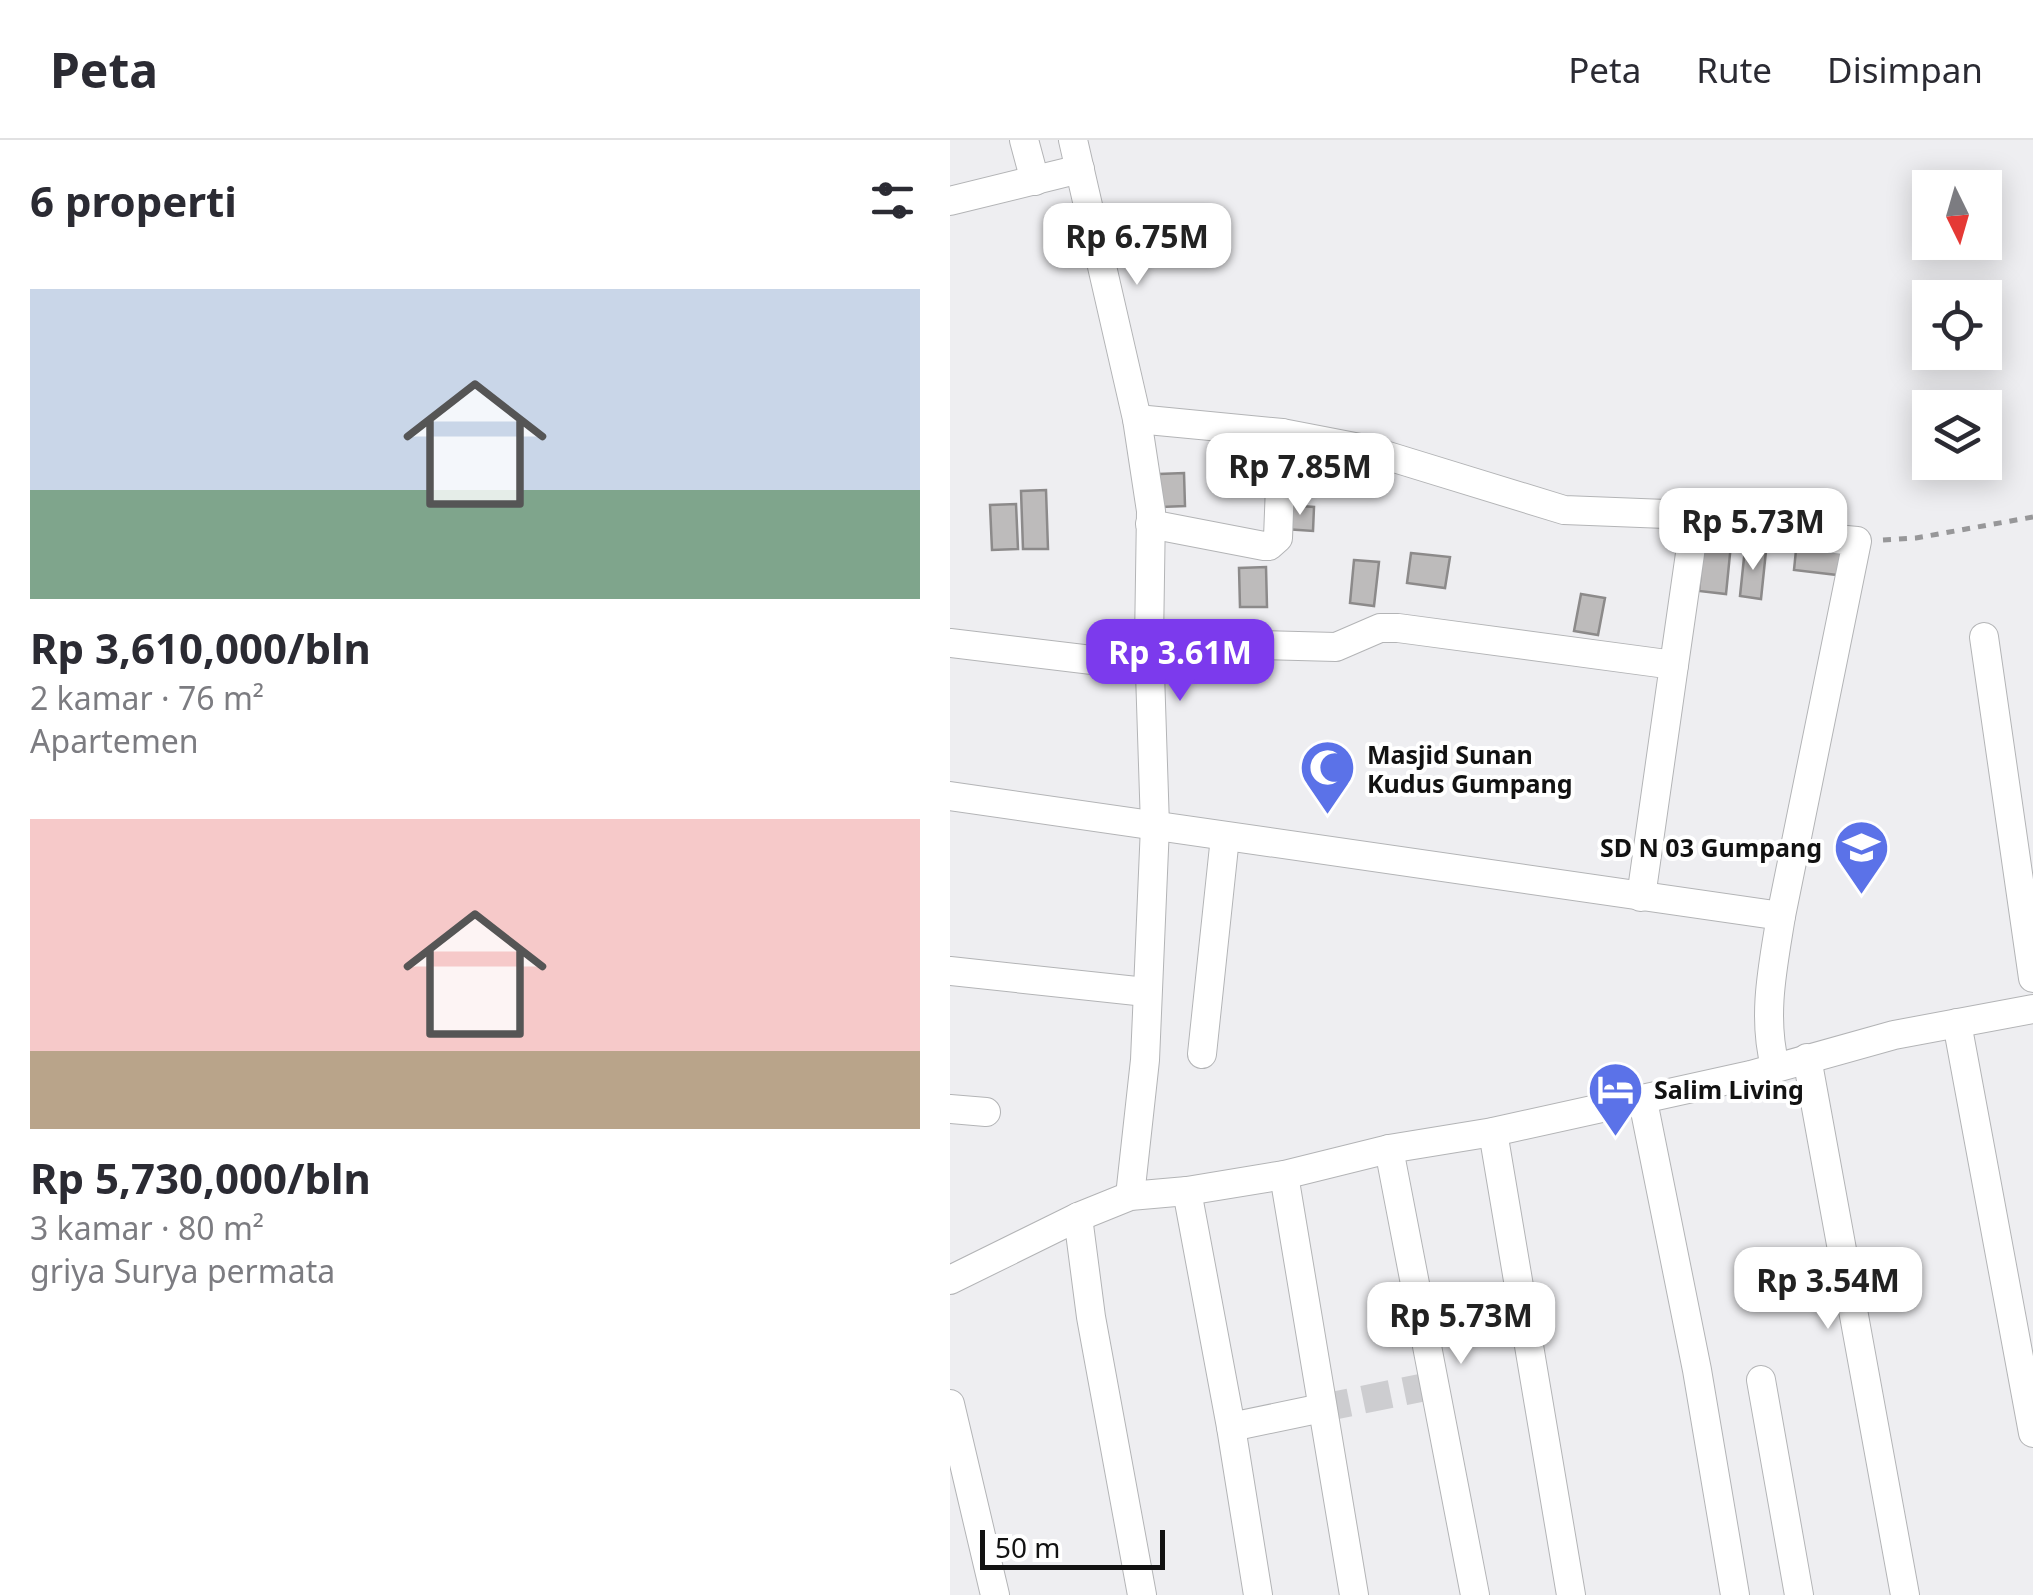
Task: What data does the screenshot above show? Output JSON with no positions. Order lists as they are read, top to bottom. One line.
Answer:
{"places":{"mosque":["Masjid Sunan Kudus Gumpang"],"school or university":["SD N 03 Gumpang"],"hotel":["Salim Living"]},"scale_bar":"50 m","north":"bottom","page":{"header":"Peta","nav":["Peta","Rute","Disimpan"],"heading":"6 properti","price":["Rp 6.75M","Rp 7.85M","Rp 5.73M","Rp 3.61M","Rp 3.54M","Rp 5.73M"],"list":[{"name":"Rp 3,610,000/bln","note":"2 kamar · 76 m² · Apartemen"},{"name":"Rp 5,730,000/bln","note":"3 kamar · 80 m² · griya Surya permata"}],"scale":"50 m"}}
